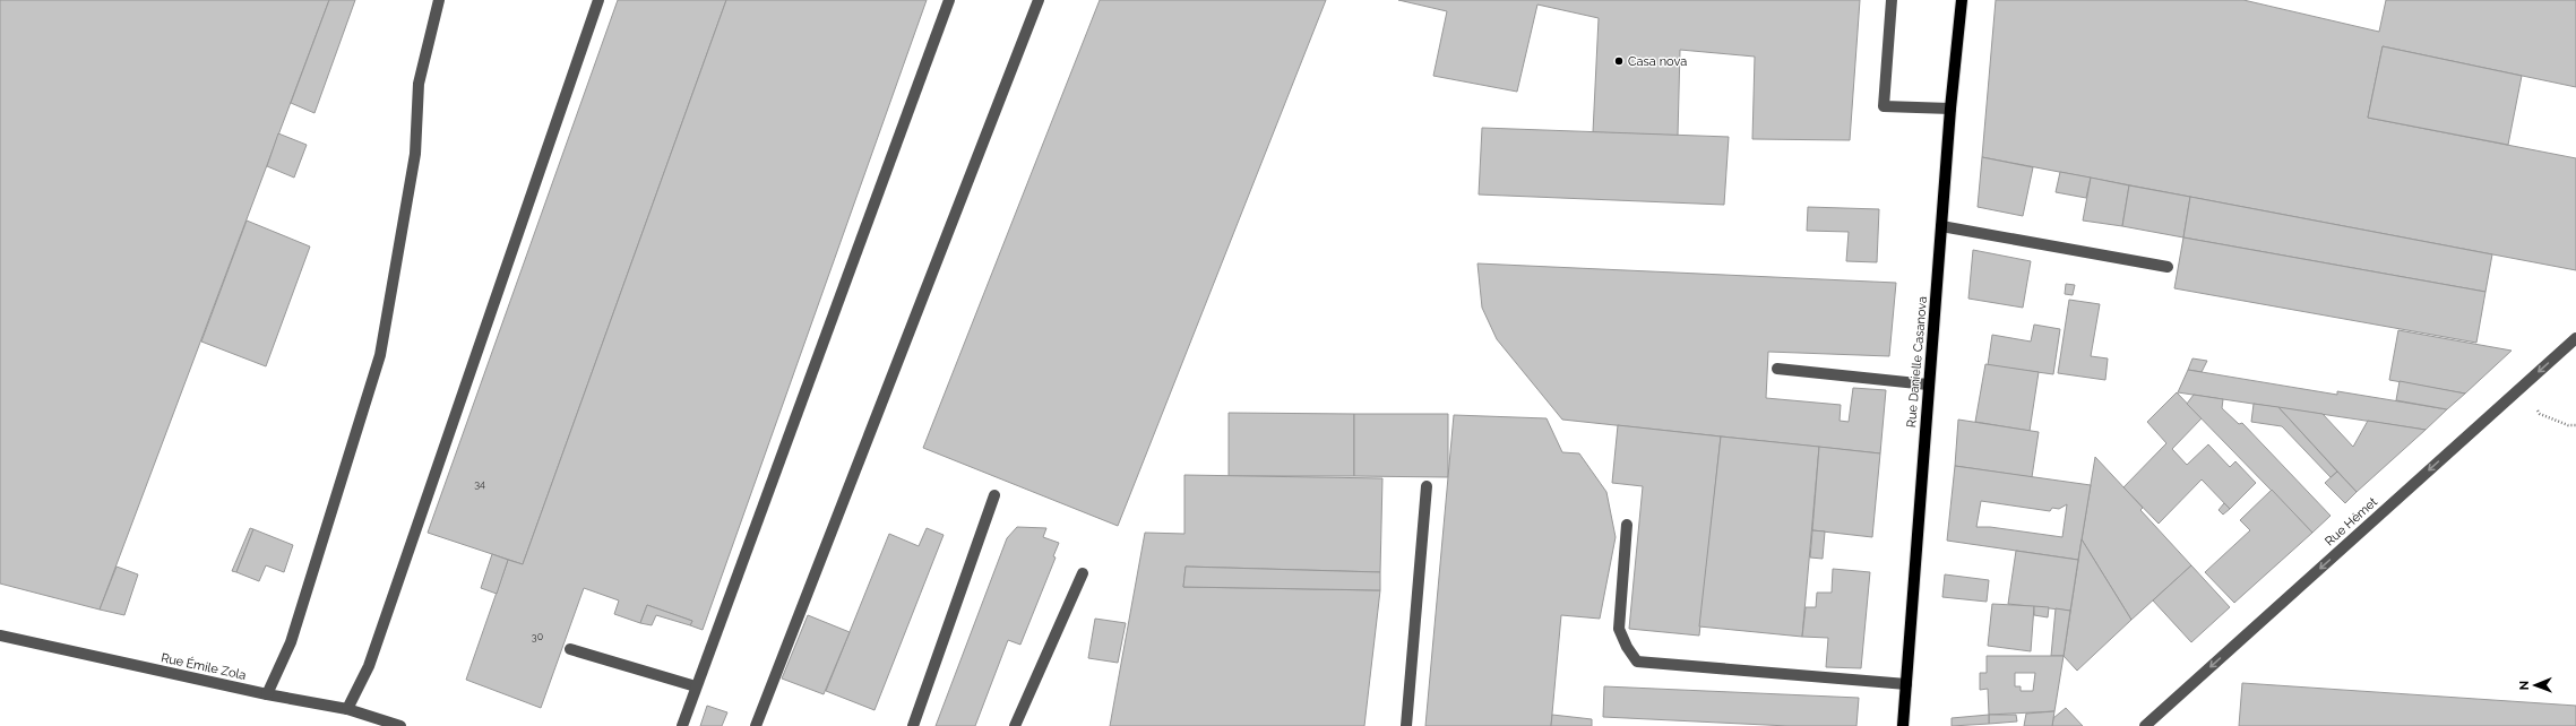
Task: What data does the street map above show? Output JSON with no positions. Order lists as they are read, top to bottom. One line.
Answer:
{"streets":{"main road":["Rue Danielle Casanova"],"street":["Rue Hémet","Rue Émile Zola"]},"one_way":["Rue Hémet"],"places":["Casa nova"],"house_numbers":["34","30"],"north":"left"}
